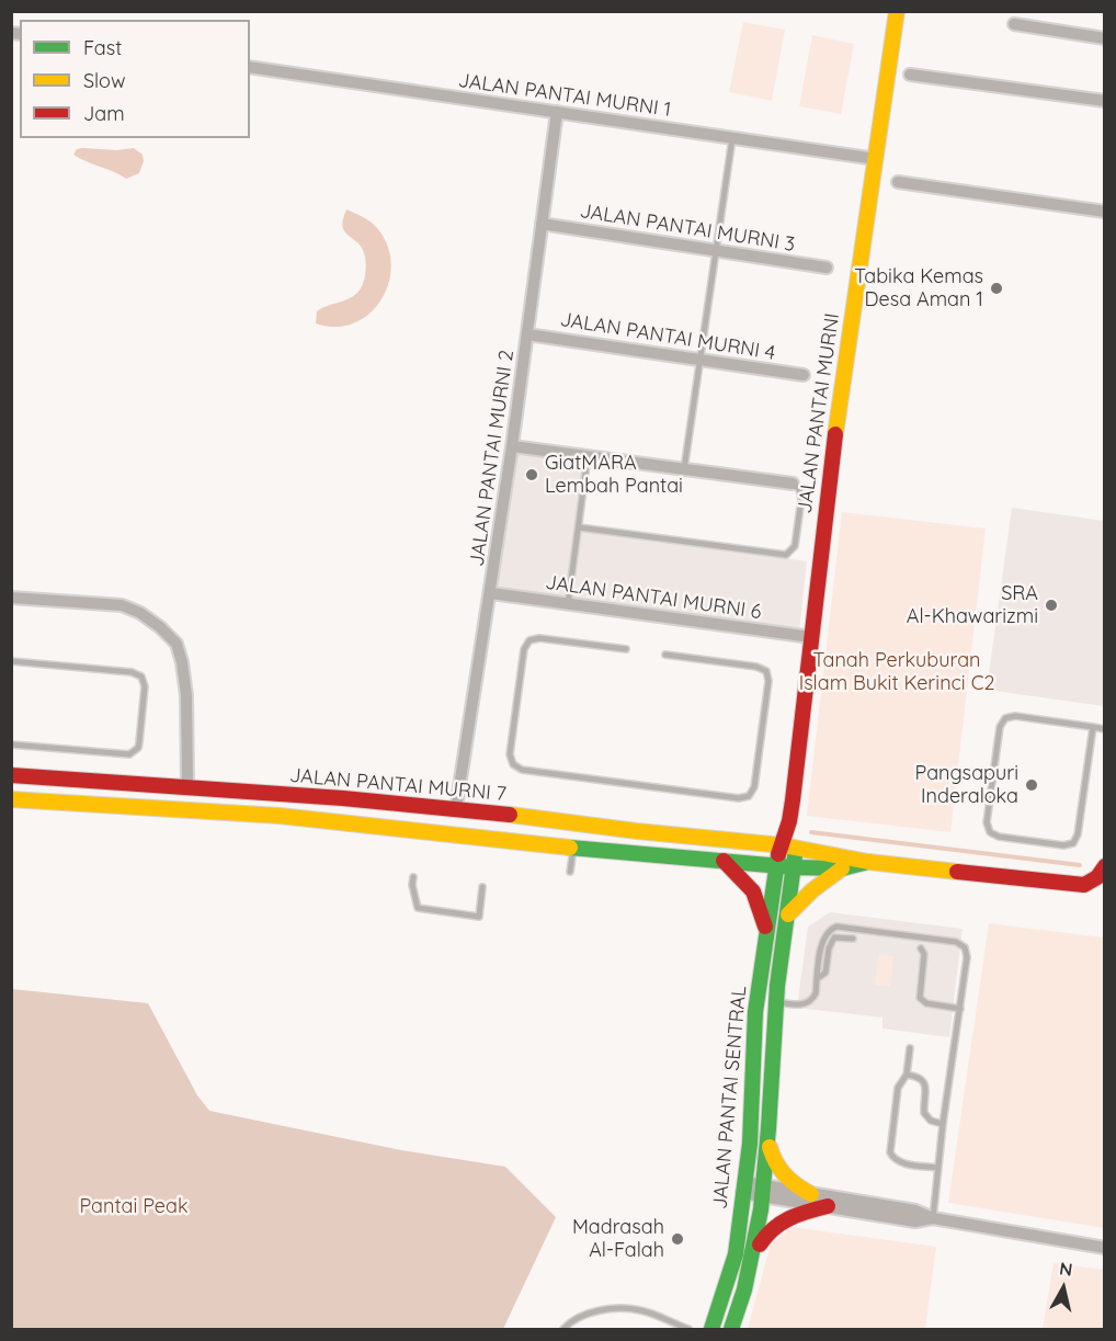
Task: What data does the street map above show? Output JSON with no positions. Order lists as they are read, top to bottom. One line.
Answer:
{"streets":{"main road":["JALAN PANTAI MURNI","JALAN PANTAI MURNI 7","JALAN PANTAI SENTRAL"],"street":["JALAN PANTAI MURNI 1","JALAN PANTAI MURNI 3","JALAN PANTAI MURNI 4","JALAN PANTAI MURNI 2","JALAN PANTAI MURNI 6"]},"crossings":[["JALAN PANTAI MURNI 1","JALAN PANTAI MURNI"],["JALAN PANTAI MURNI 1","JALAN PANTAI MURNI 2"],["JALAN PANTAI MURNI 3","JALAN PANTAI MURNI 2"],["JALAN PANTAI MURNI 4","JALAN PANTAI MURNI 2"],["JALAN PANTAI MURNI","JALAN PANTAI MURNI 6"],["JALAN PANTAI MURNI","JALAN PANTAI MURNI 7"],["JALAN PANTAI MURNI","JALAN PANTAI SENTRAL"],["JALAN PANTAI MURNI 2","JALAN PANTAI MURNI 6"],["JALAN PANTAI MURNI 2","JALAN PANTAI MURNI 7"],["JALAN PANTAI MURNI 7","JALAN PANTAI SENTRAL"]],"parks":["Tanah Perkuburan Islam Bukit Kerinci C2","Pantai Peak"],"places":["Tabika Kemas Desa Aman 1","GiatMARA Lembah Pantai","SRA Al-Khawarizmi","Pangsapuri Inderaloka","Madrasah Al-Falah"],"legend":["Fast","Slow","Jam"],"north":"top"}
